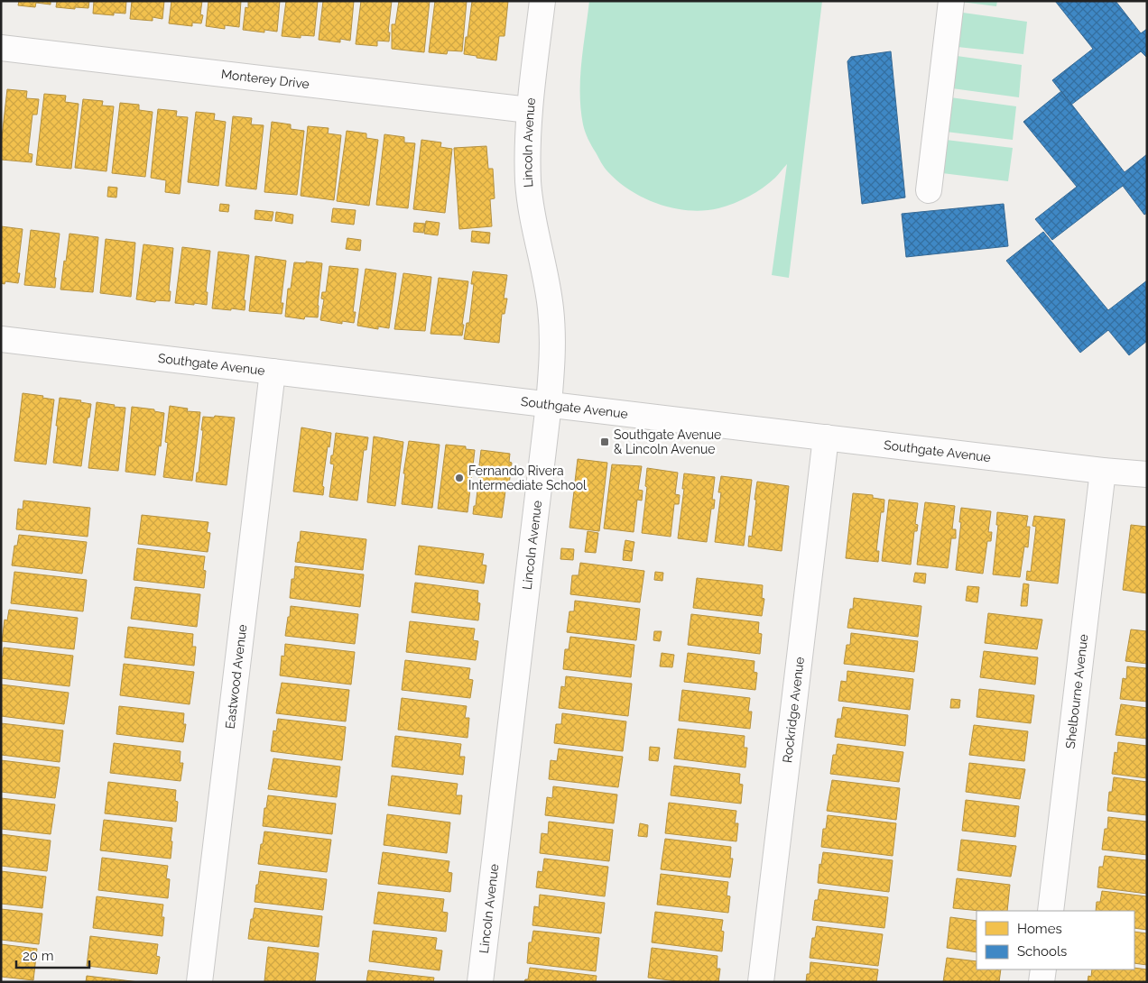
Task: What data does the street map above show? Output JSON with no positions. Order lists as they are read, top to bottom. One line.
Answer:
{"streets":{"street":["Monterey Drive","Lincoln Avenue","Southgate Avenue","Eastwood Avenue","Shelbourne Avenue","Rockridge Avenue"]},"crossings":[["Monterey Drive","Lincoln Avenue"],["Lincoln Avenue","Southgate Avenue"],["Southgate Avenue","Eastwood Avenue"],["Southgate Avenue","Shelbourne Avenue"],["Southgate Avenue","Rockridge Avenue"]],"places":{"transit":["Southgate Avenue & Lincoln Avenue"],"other":["Fernando Rivera Intermediate School"]},"legend":["Homes","Schools"],"scale_bar":"20 m"}
